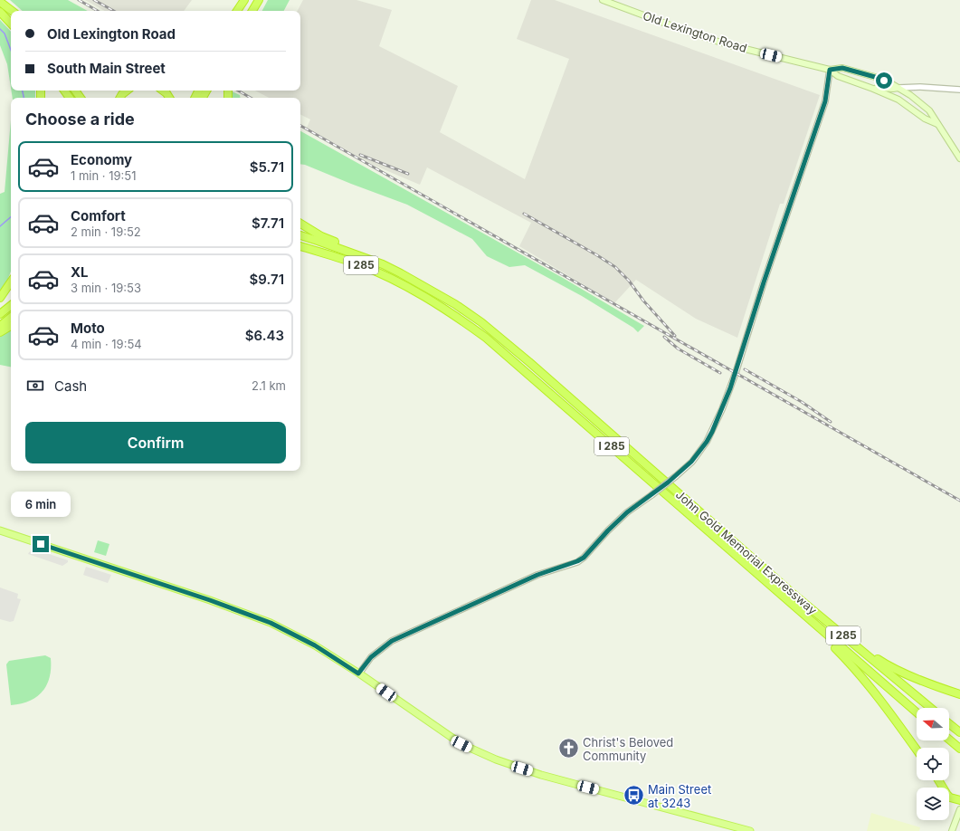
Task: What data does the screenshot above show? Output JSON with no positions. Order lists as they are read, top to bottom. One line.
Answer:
{"streets":{"highway":["I 285","John Gold Memorial Expressway"],"main road":["Old Lexington Road"]},"places":{"church":["Christ's Beloved Community"],"bus stop":["Main Street at 3243"]},"north":"left","page":{"banner":["Old Lexington Road","South Main Street"],"heading":"Choose a ride","list":[{"name":"Economy","note":"1 min · 19:51","value":"$5.71"},{"name":"Comfort","note":"2 min · 19:52","value":"$7.71"},{"name":"XL","note":"3 min · 19:53","value":"$9.71"},{"name":"Moto","note":"4 min · 19:54","value":"$6.43"}],"pay":["Cash","2.1 km"],"buttons":"Confirm","bubble":"6 min"}}
